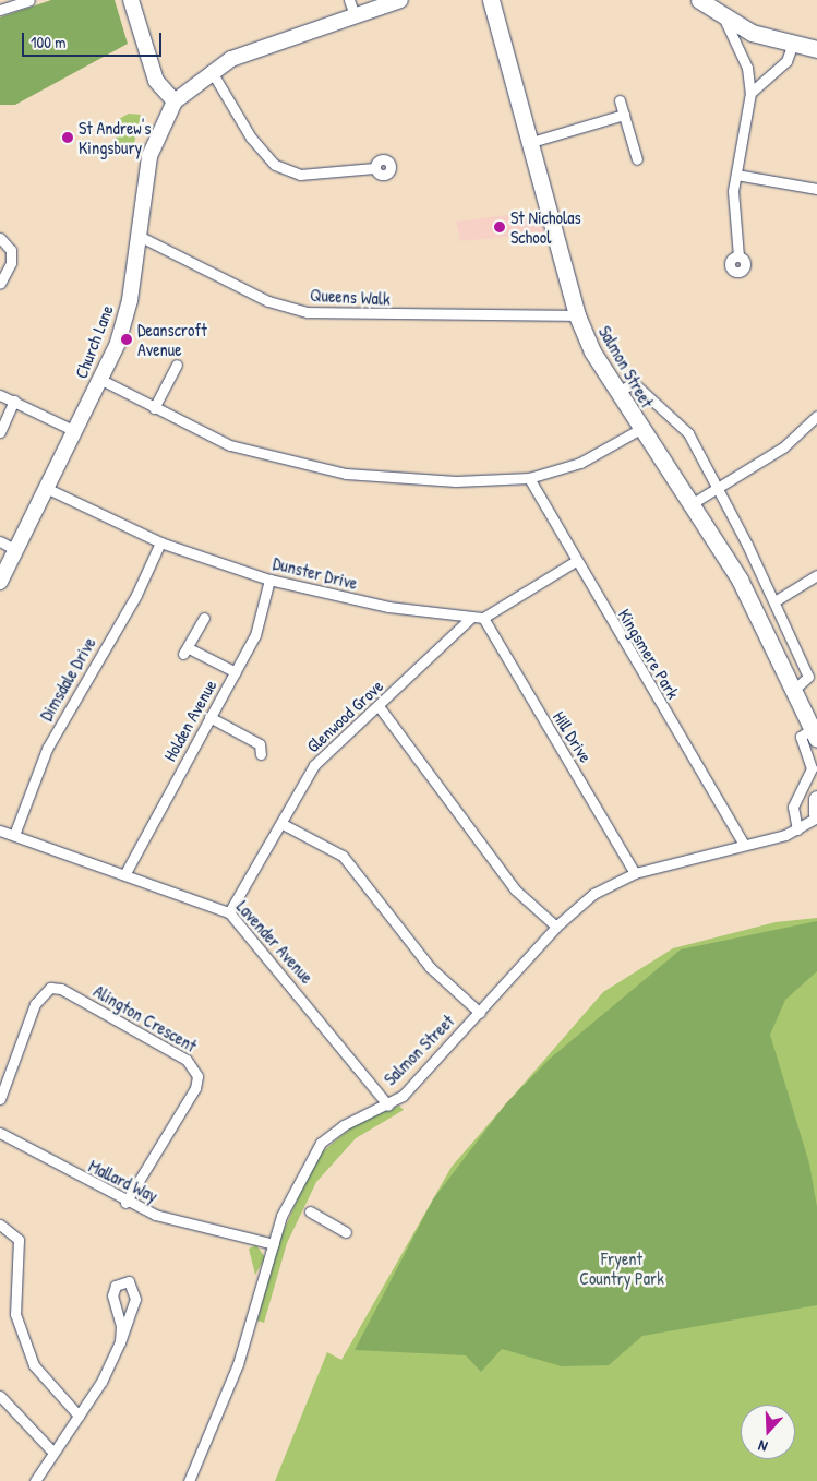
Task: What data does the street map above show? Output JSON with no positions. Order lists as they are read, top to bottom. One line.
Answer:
{"streets":{"main road":["Church Lane","Salmon Street"],"street":["Queens Walk","Dunster Drive","Kingsmere Park","Dimsdale Drive","Glenwood Grove","Holden Avenue","Hill Drive","Lavender Avenue","Alington Crescent","Mallard Way"]},"crossings":[["Queens Walk","Church Lane"],["Queens Walk","Salmon Street"],["Church Lane","Dunster Drive"],["Salmon Street","Kingsmere Park"],["Salmon Street","Hill Drive"],["Salmon Street","Lavender Avenue"],["Salmon Street","Mallard Way"],["Dunster Drive","Dimsdale Drive"],["Dunster Drive","Glenwood Grove"],["Dunster Drive","Holden Avenue"],["Dunster Drive","Hill Drive"],["Dimsdale Drive","Lavender Avenue"],["Glenwood Grove","Lavender Avenue"],["Holden Avenue","Lavender Avenue"],["Alington Crescent","Mallard Way"]],"parks":["Fryent Country Park"],"places":["St Andrew's Kingsbury","St Nicholas School","Deanscroft Avenue"],"scale_bar":"100 m","north":"bottom"}
